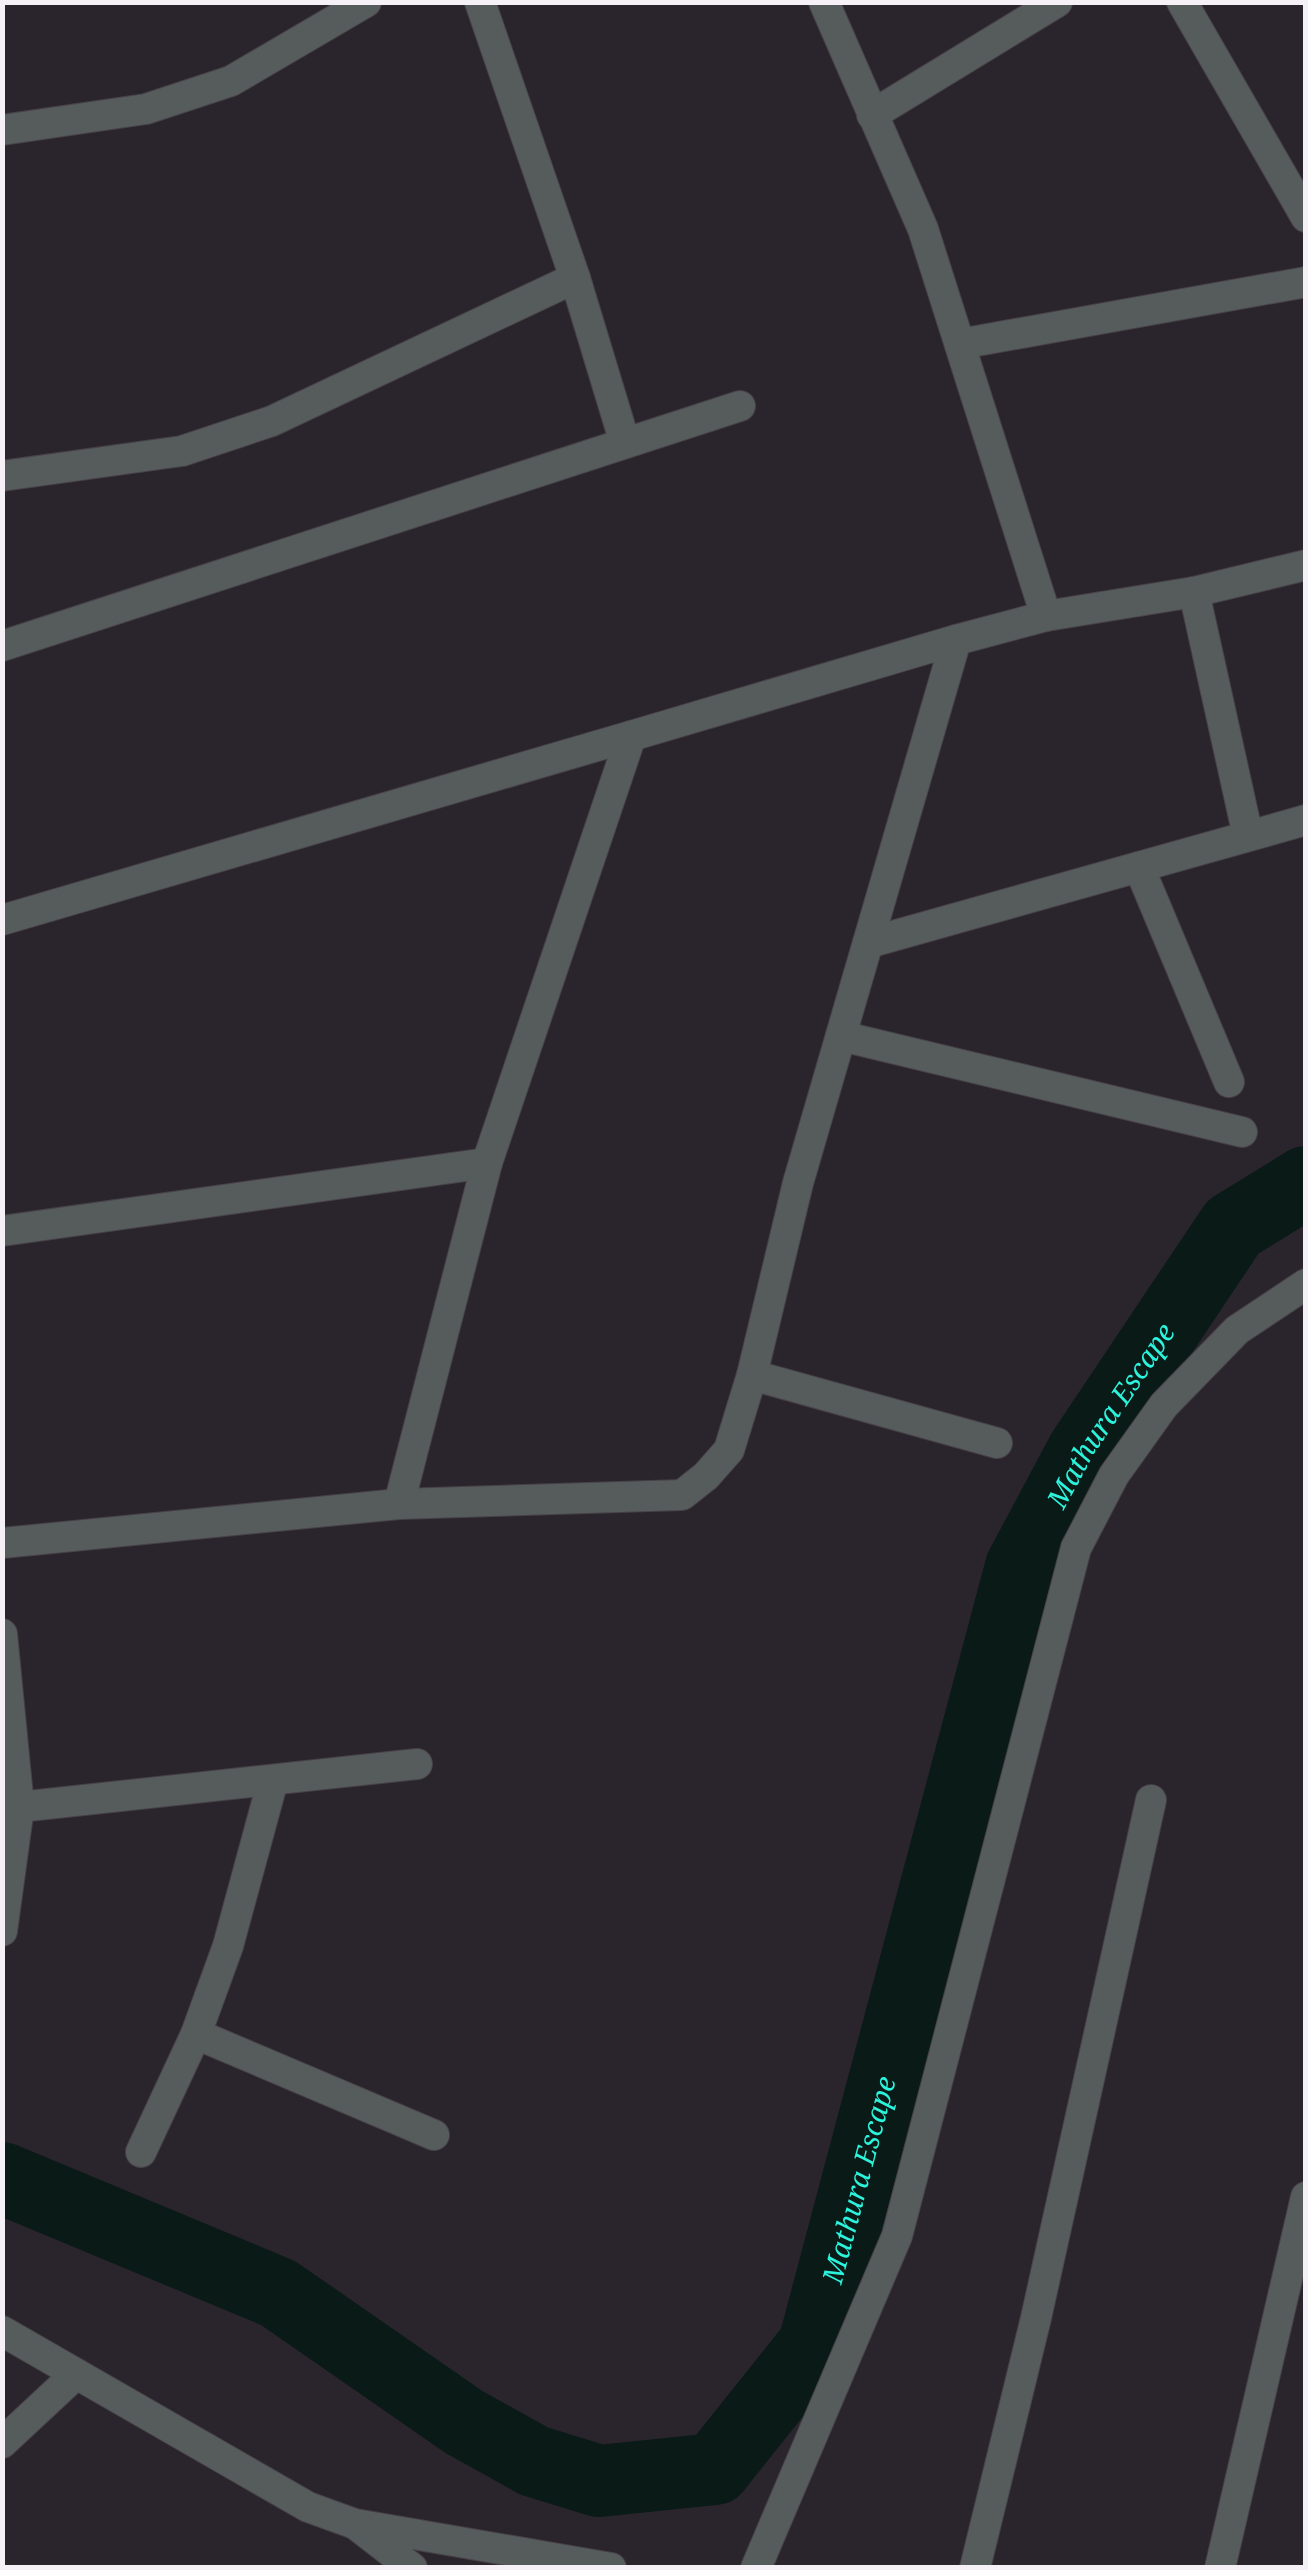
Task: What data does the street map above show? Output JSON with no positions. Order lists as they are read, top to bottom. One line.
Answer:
{"water":["Mathura Escape"]}
